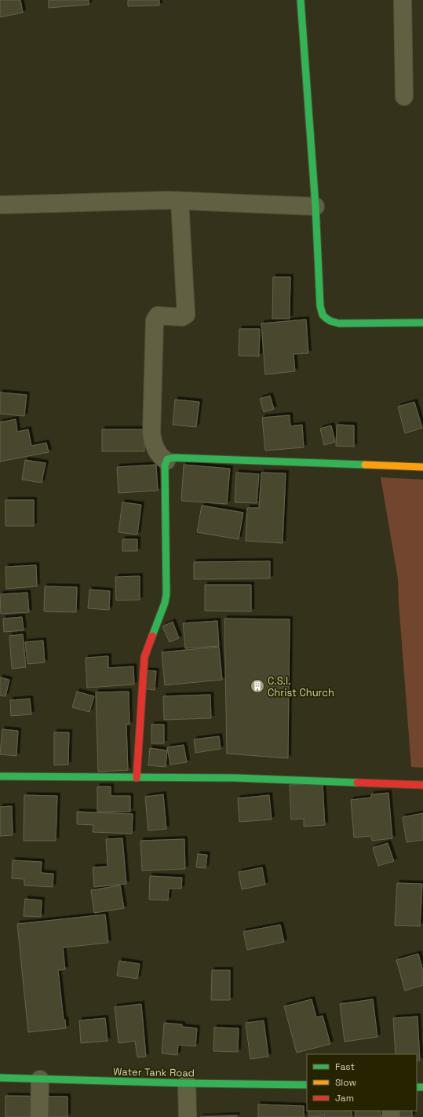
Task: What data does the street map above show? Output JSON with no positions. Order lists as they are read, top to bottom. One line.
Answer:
{"streets":{"street":["Water Tank Road"]},"places":{"building":["C.S.I. Christ Church"]},"legend":["Fast","Slow","Jam"]}
